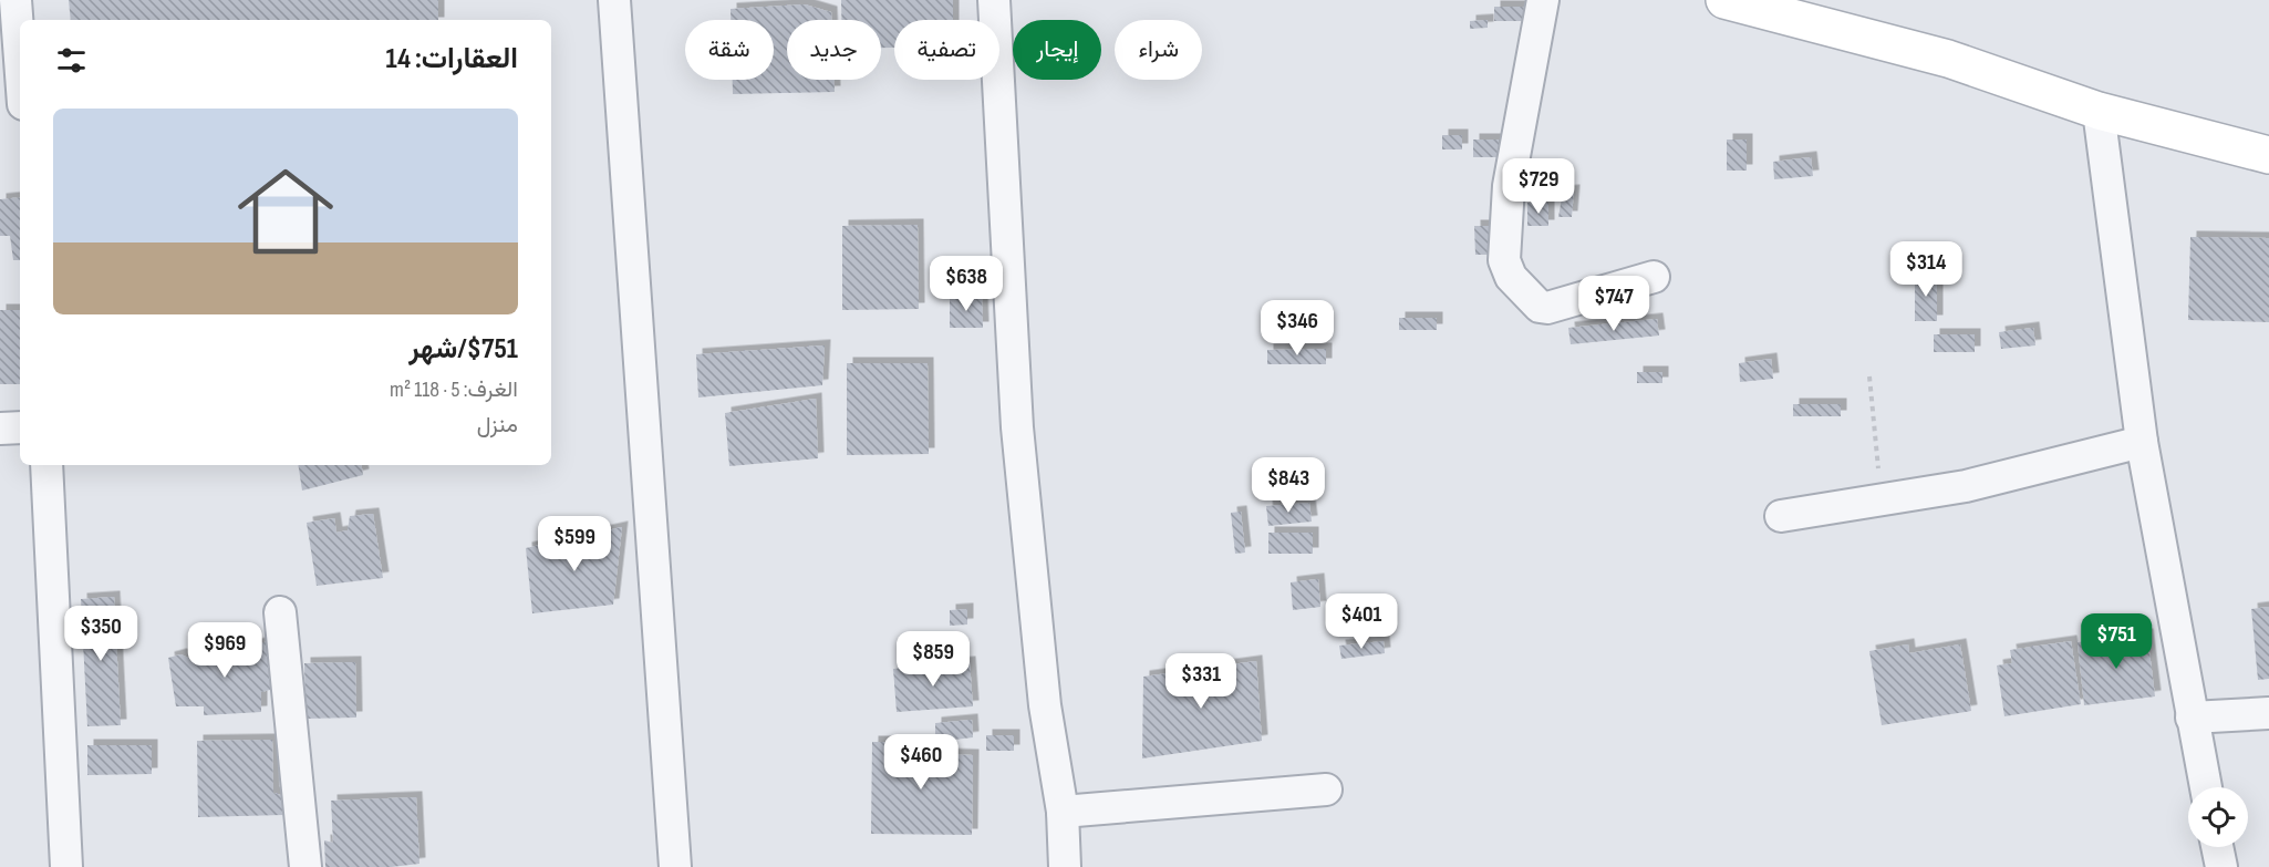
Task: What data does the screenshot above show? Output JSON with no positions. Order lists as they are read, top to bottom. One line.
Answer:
{"page":{"chip":["شراء","إيجار","تصفية","جديد","شقة"],"heading":"العقارات: 14","list":[{"name":"$751/شهر","note":"الغرف: 5 · 118 m² · منزل"}],"price":["$729","$314","$638","$747","$346","$843","$599","$401","$350","$751","$969","$859","$331","$460"]}}
